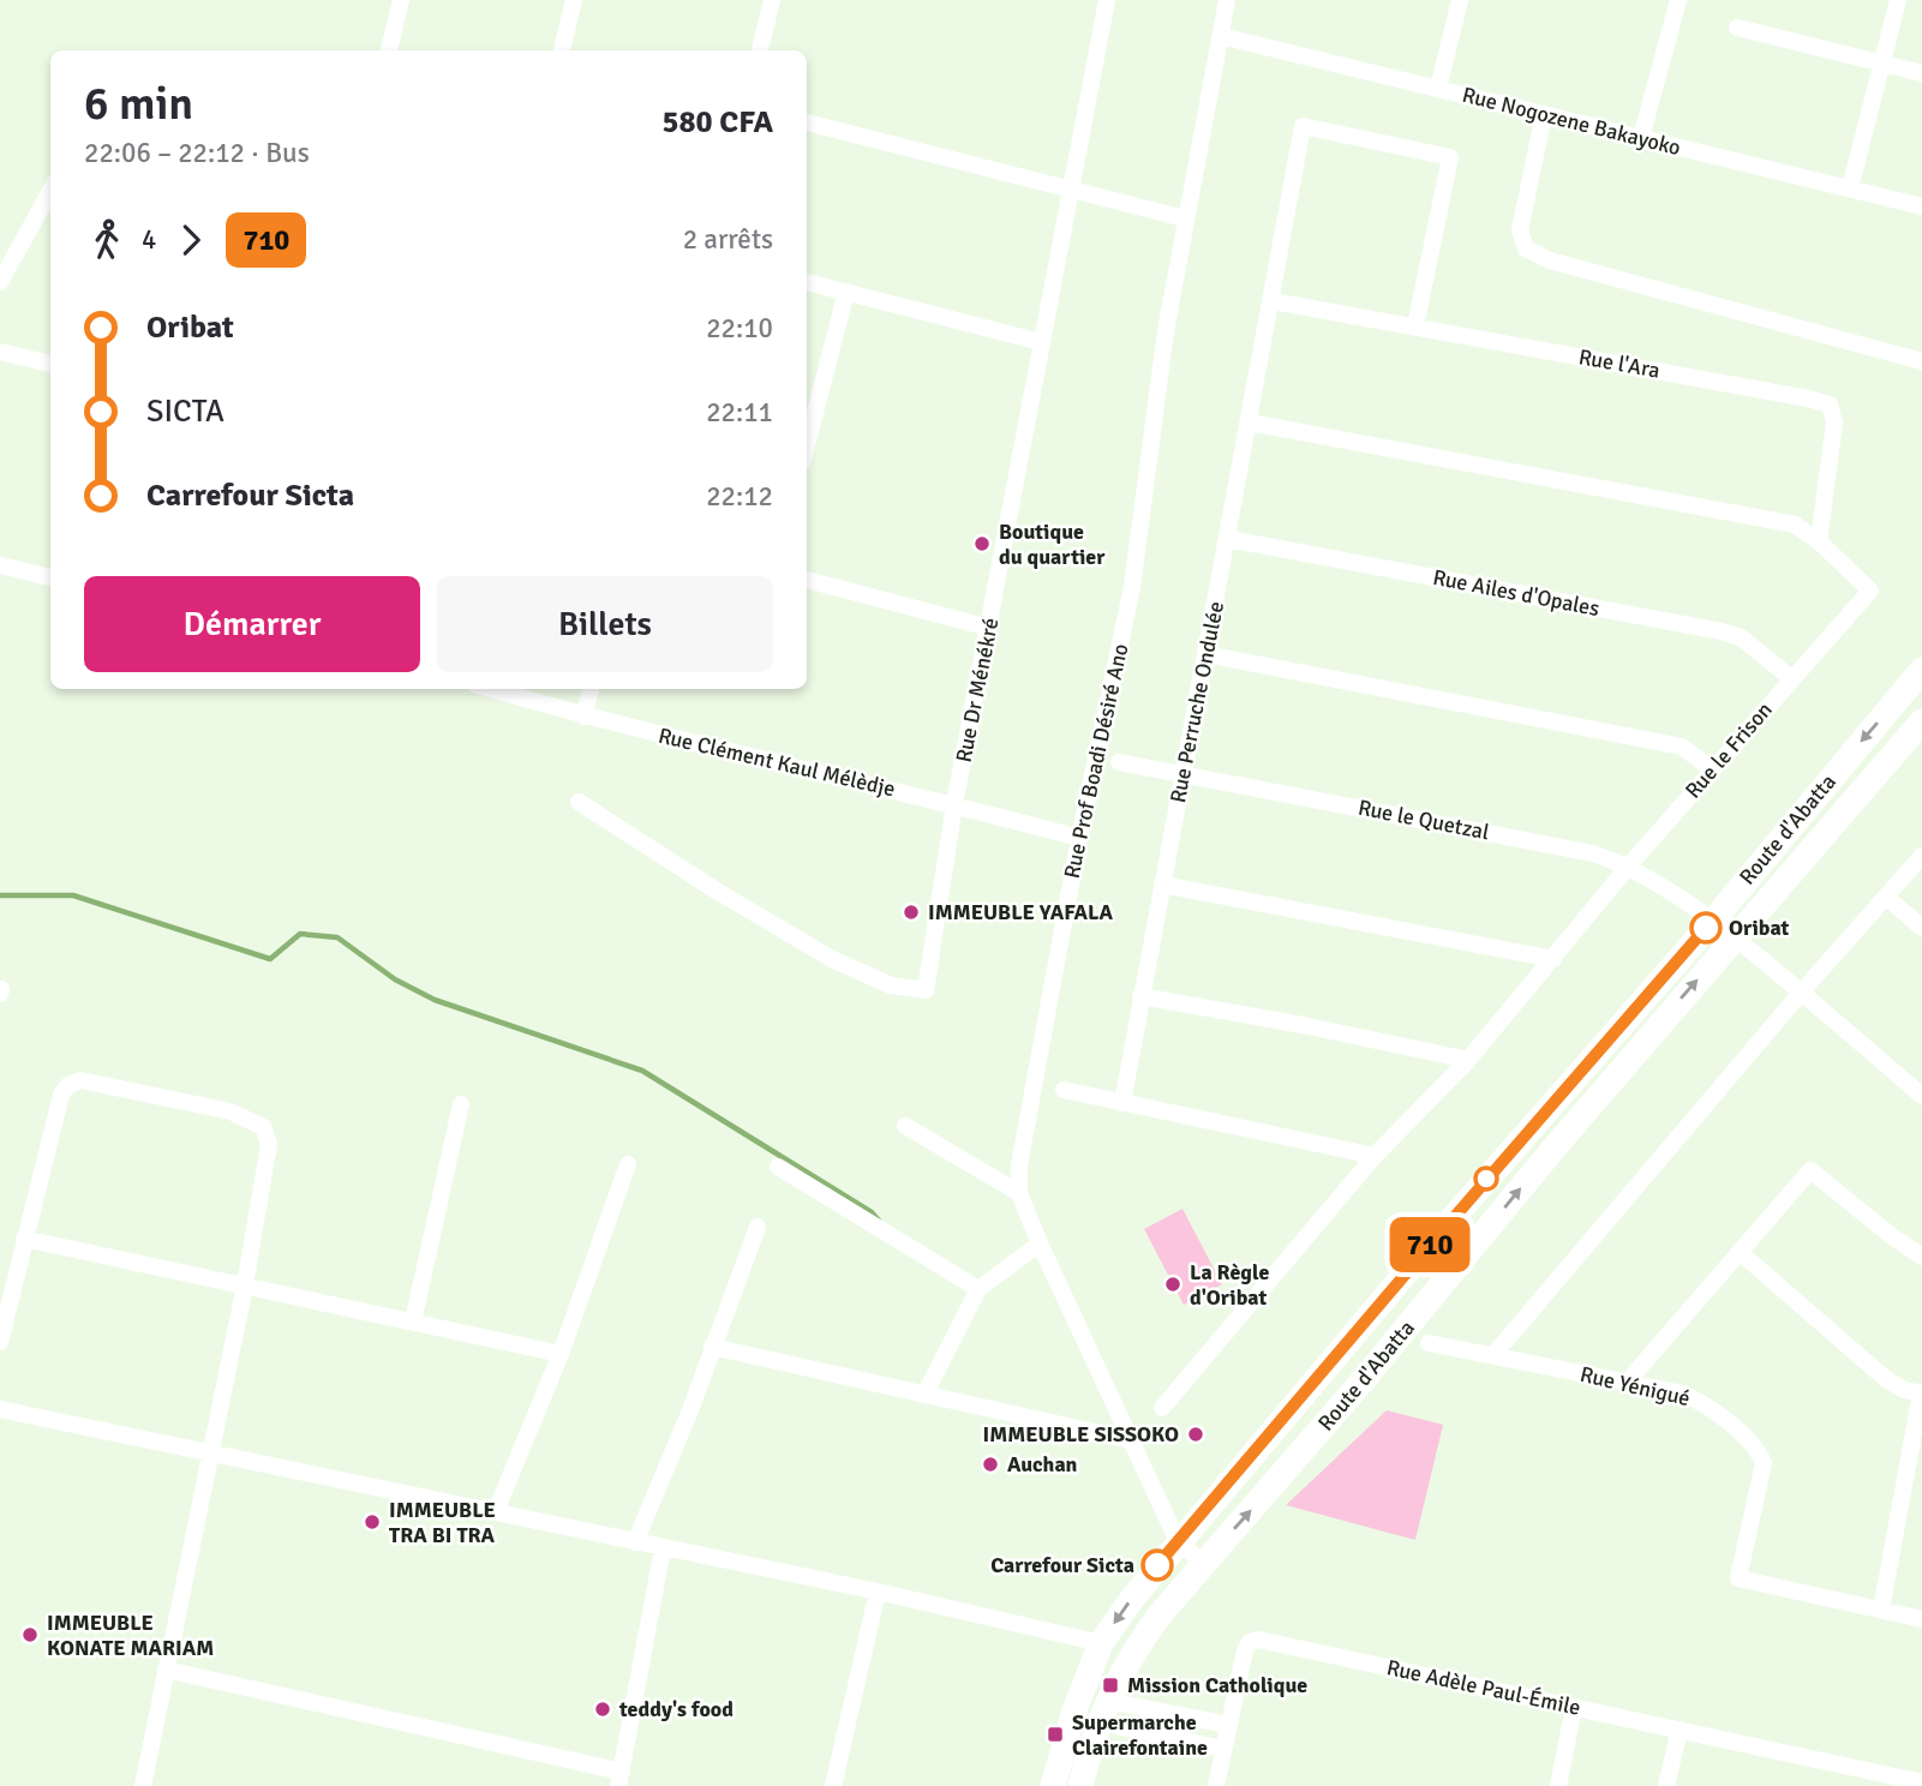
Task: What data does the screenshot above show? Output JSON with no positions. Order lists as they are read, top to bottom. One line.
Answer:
{"streets":{"street":["Rue Nogozene Bakayoko","Rue l'Ara","Rue Ailes d'Opales","Rue Dr Ménékré","Rue Perruche Ondulée","Rue le Frison","Rue Prof Boadi Désiré Ano","Rue Clément Kaul Mélèdje","Rue le Quetzal","Route d'Abatta","Rue Yénigué","Rue Adèle Paul-Émile"]},"crossings":[["Rue Nogozene Bakayoko","Rue Prof Boadi Désiré Ano"],["Rue l'Ara","Rue Perruche Ondulée"],["Rue l'Ara","Rue le Frison"],["Rue Ailes d'Opales","Rue Perruche Ondulée"],["Rue Ailes d'Opales","Rue le Frison"],["Rue Dr Ménékré","Rue Clément Kaul Mélèdje"],["Rue Perruche Ondulée","Rue le Frison"],["Rue Perruche Ondulée","Rue le Quetzal"],["Rue le Frison","Rue le Quetzal"],["Rue Prof Boadi Désiré Ano","Rue Clément Kaul Mélèdje"],["Rue Prof Boadi Désiré Ano","Route d'Abatta"],["Rue le Quetzal","Route d'Abatta"]],"places":{"other":["Boutique du quartier","IMMEUBLE YAFALA","Oribat","La Règle d'Oribat","IMMEUBLE SISSOKO","Auchan","IMMEUBLE TRA BI TRA","Carrefour Sicta","IMMEUBLE KONATE MARIAM","teddy's food"],"transit":["Mission Catholique","Supermarche Clairefontaine"]},"lines":["bus line 710"],"page":{"on_map":"710","heading":["6 min","22:06 – 22:12 · Bus","580 CFA"],"legs":["4","710","2 arrêts"],"list":[{"name":"Oribat","value":"22:10"},{"name":"SICTA","value":"22:11"},{"name":"Carrefour Sicta","value":"22:12"}],"buttons":["Démarrer","Billets"]}}
